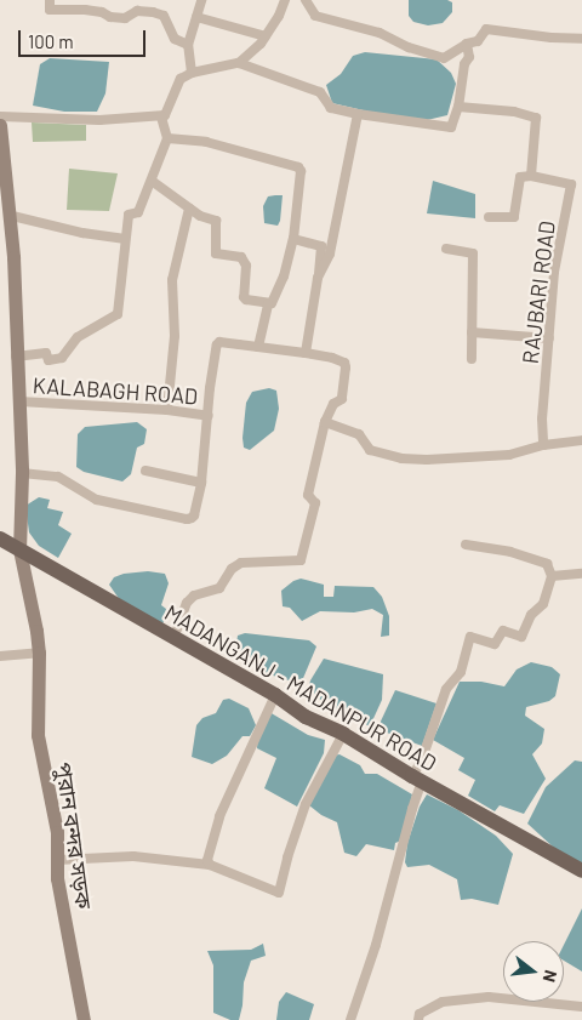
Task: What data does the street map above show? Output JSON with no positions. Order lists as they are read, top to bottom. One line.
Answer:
{"streets":{"main road":["MADANGANJ - MADANPUR ROAD"],"street":["RAJBARI ROAD","KALABAGH ROAD","পুরান বন্দর সড়ক"]},"crossings":[["KALABAGH ROAD","পুরান বন্দর সড়ক"],["MADANGANJ - MADANPUR ROAD","পুরান বন্দর সড়ক"]],"scale_bar":"100 m","north":"right"}
